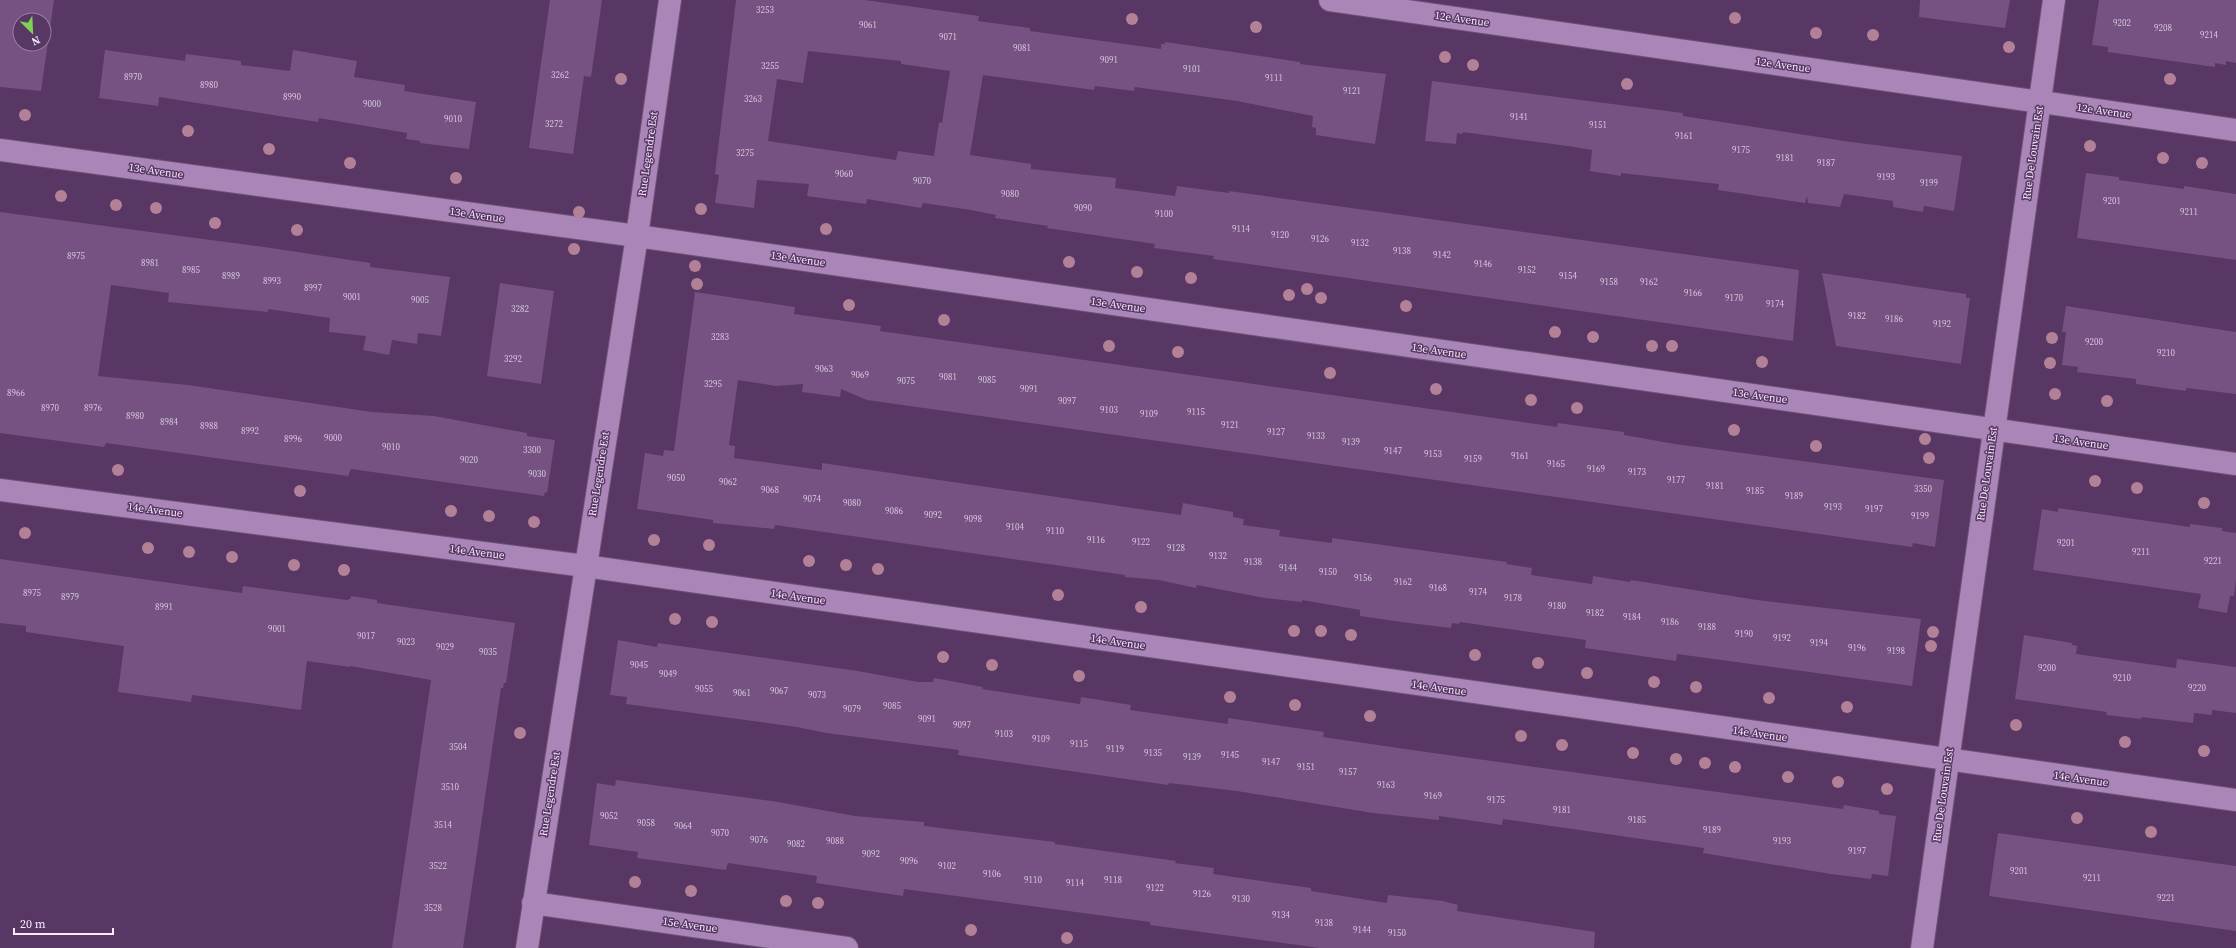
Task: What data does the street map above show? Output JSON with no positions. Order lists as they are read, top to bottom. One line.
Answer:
{"streets":{"street":["12e Avenue","Rue De Louvain Est","Rue Legendre Est","13e Avenue","14e Avenue","15e Avenue"]},"crossings":[["12e Avenue","Rue De Louvain Est"],["Rue De Louvain Est","13e Avenue"],["Rue De Louvain Est","14e Avenue"],["Rue Legendre Est","13e Avenue"],["Rue Legendre Est","14e Avenue"],["Rue Legendre Est","15e Avenue"]],"house_numbers":["3253","9202","9061","9208","9214","9071","9081","9091","3255","9101","3262","8970","9111","8980","9121","8990","3263","9000","9141","9010","3272","9151","9161","9175","3275","9181","9187","9060","9193","9070","9199","9080","9201","9090","9211","9100","9114","9120","9126","9132","9138","9142","8975","8981","9146","8985","9152","8989","9154","8993","9158","9162","8997","9166","9001","9170","9005","9174","3282","9182","9186","9192","3283","9200","9210","3292","9063","9069","9081","9085","9075","3295","9091","8966","9097","8970","8976","9103","9115","9109","8980","8984","9121","8988","8992","9127","9133","9000","8996","9139","9010","3300","9147","9153","9161","9159","9020","9165","9169","9173","9030","9050","9177","9062","9181","3350","9068","9185","9189","9074","9080","9193","9197","9086","9092","9199","9098","9104","9110","9116","9122","9201","9128","9211","9132","9221","9138","9144","9150","9156","9162","9168","9174","8975","8979","9178","9180","8991","9182","9184","9186","9188","9001","9190","9017","9192","9023","9194","9029","9196","9198","9035","9045","9200","9049","9210","9220","9055","9067","9061","9073","9085","9079","9091","9097","9103","9109","9115","3504","9119","9135","9145","9139","9147","9151","9157","9163","3510","9169","9175","9181","9052","9185","9058","3514","9064","9189","9070","9076","9088","9193","9082","9197","9092","9096","3522","9102","9201","9106","9211","9110","9118","9114","9122","9126","9221","9130","3528","9134","9138","9144","9150"],"scale_bar":"20 m","north":"bottom right"}
